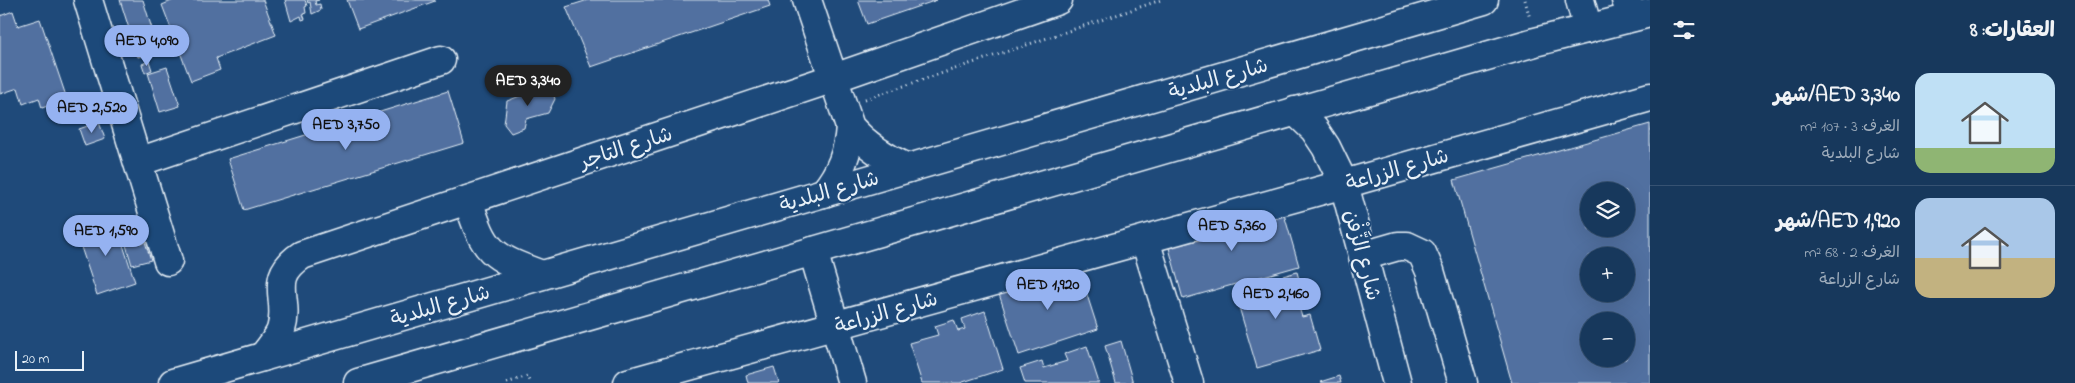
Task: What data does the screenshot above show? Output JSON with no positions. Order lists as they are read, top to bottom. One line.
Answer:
{"streets":{"main road":["شارع البلدية","شارع التاجر","شارع الزراعة","شارع الزَّفْن"]},"crossings":[["شارع البلدية","شارع التاجر"],["شارع الزراعة","شارع الزَّفْن"]],"scale_bar":"20 m","page":{"heading":"العقارات: 8","price":["AED 4,090","AED 3,340","AED 2,520","AED 3,750","AED 5,360","AED 1,590","AED 1,920","AED 2,460"],"list":[{"name":"AED 3,340/شهر","note":"الغرف: 3 · 107 m² · شارع البلدية"},{"name":"AED 1,920/شهر","note":"الغرف: 2 · 68 m² · شارع الزراعة"}],"map_buttons":["+","−"],"scale":"20 m"}}
